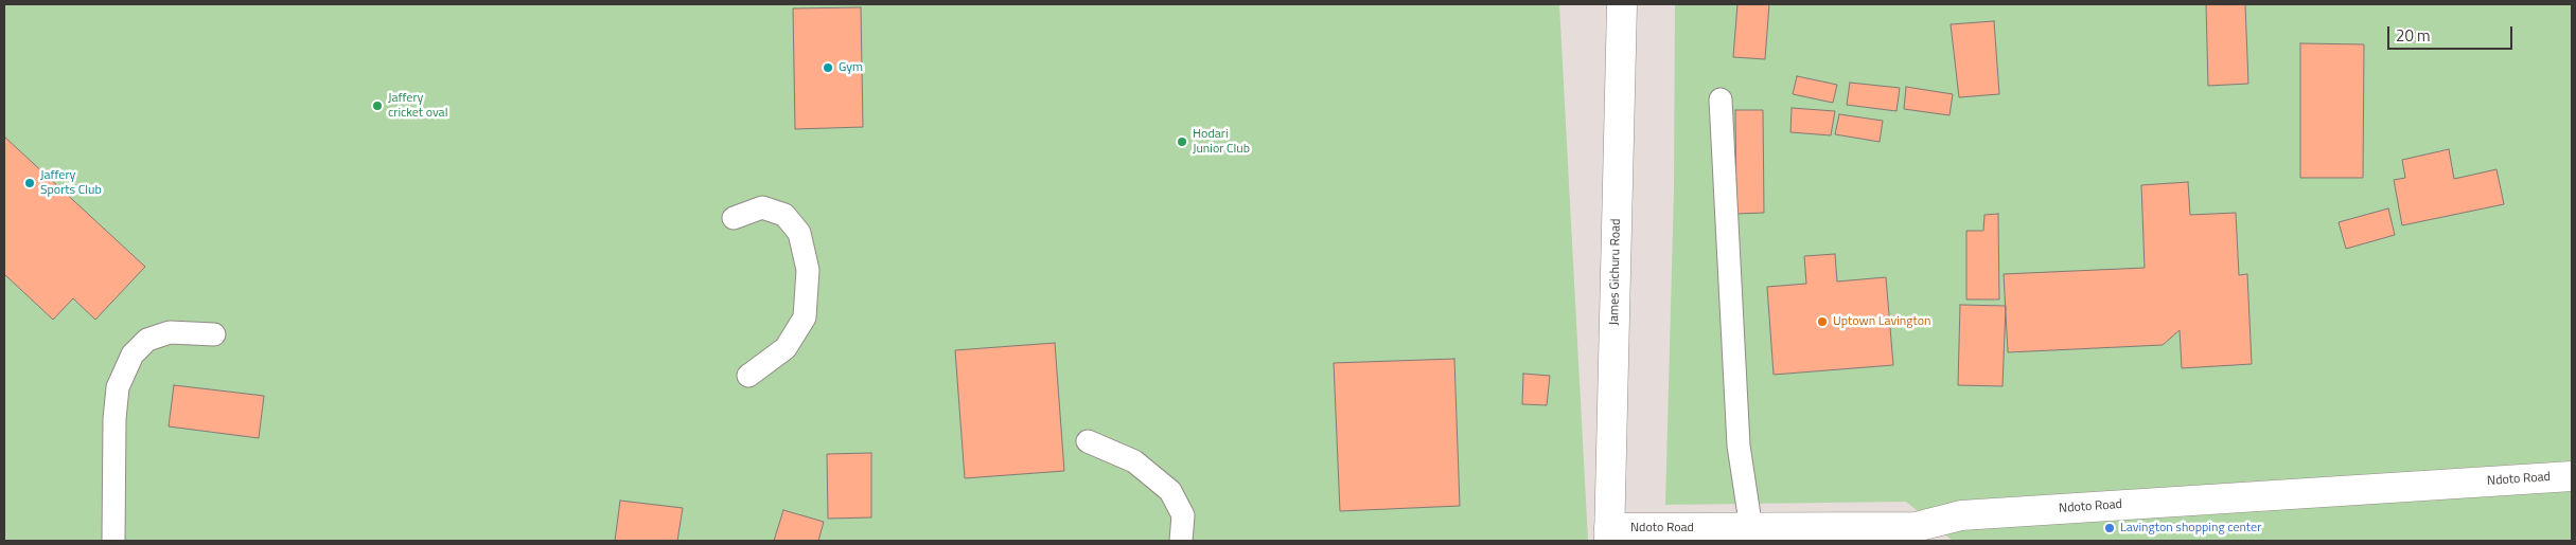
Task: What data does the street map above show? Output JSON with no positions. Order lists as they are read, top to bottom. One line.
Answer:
{"streets":{"street":["James Gichuru Road","Ndoto Road"]},"crossings":[["James Gichuru Road","Ndoto Road"]],"places":["Gym","Jaffery cricket oval","Hodari Junior Club","Jaffery Sports Club","Uptown Lavington","Lavington shopping center"],"scale_bar":"20 m"}
